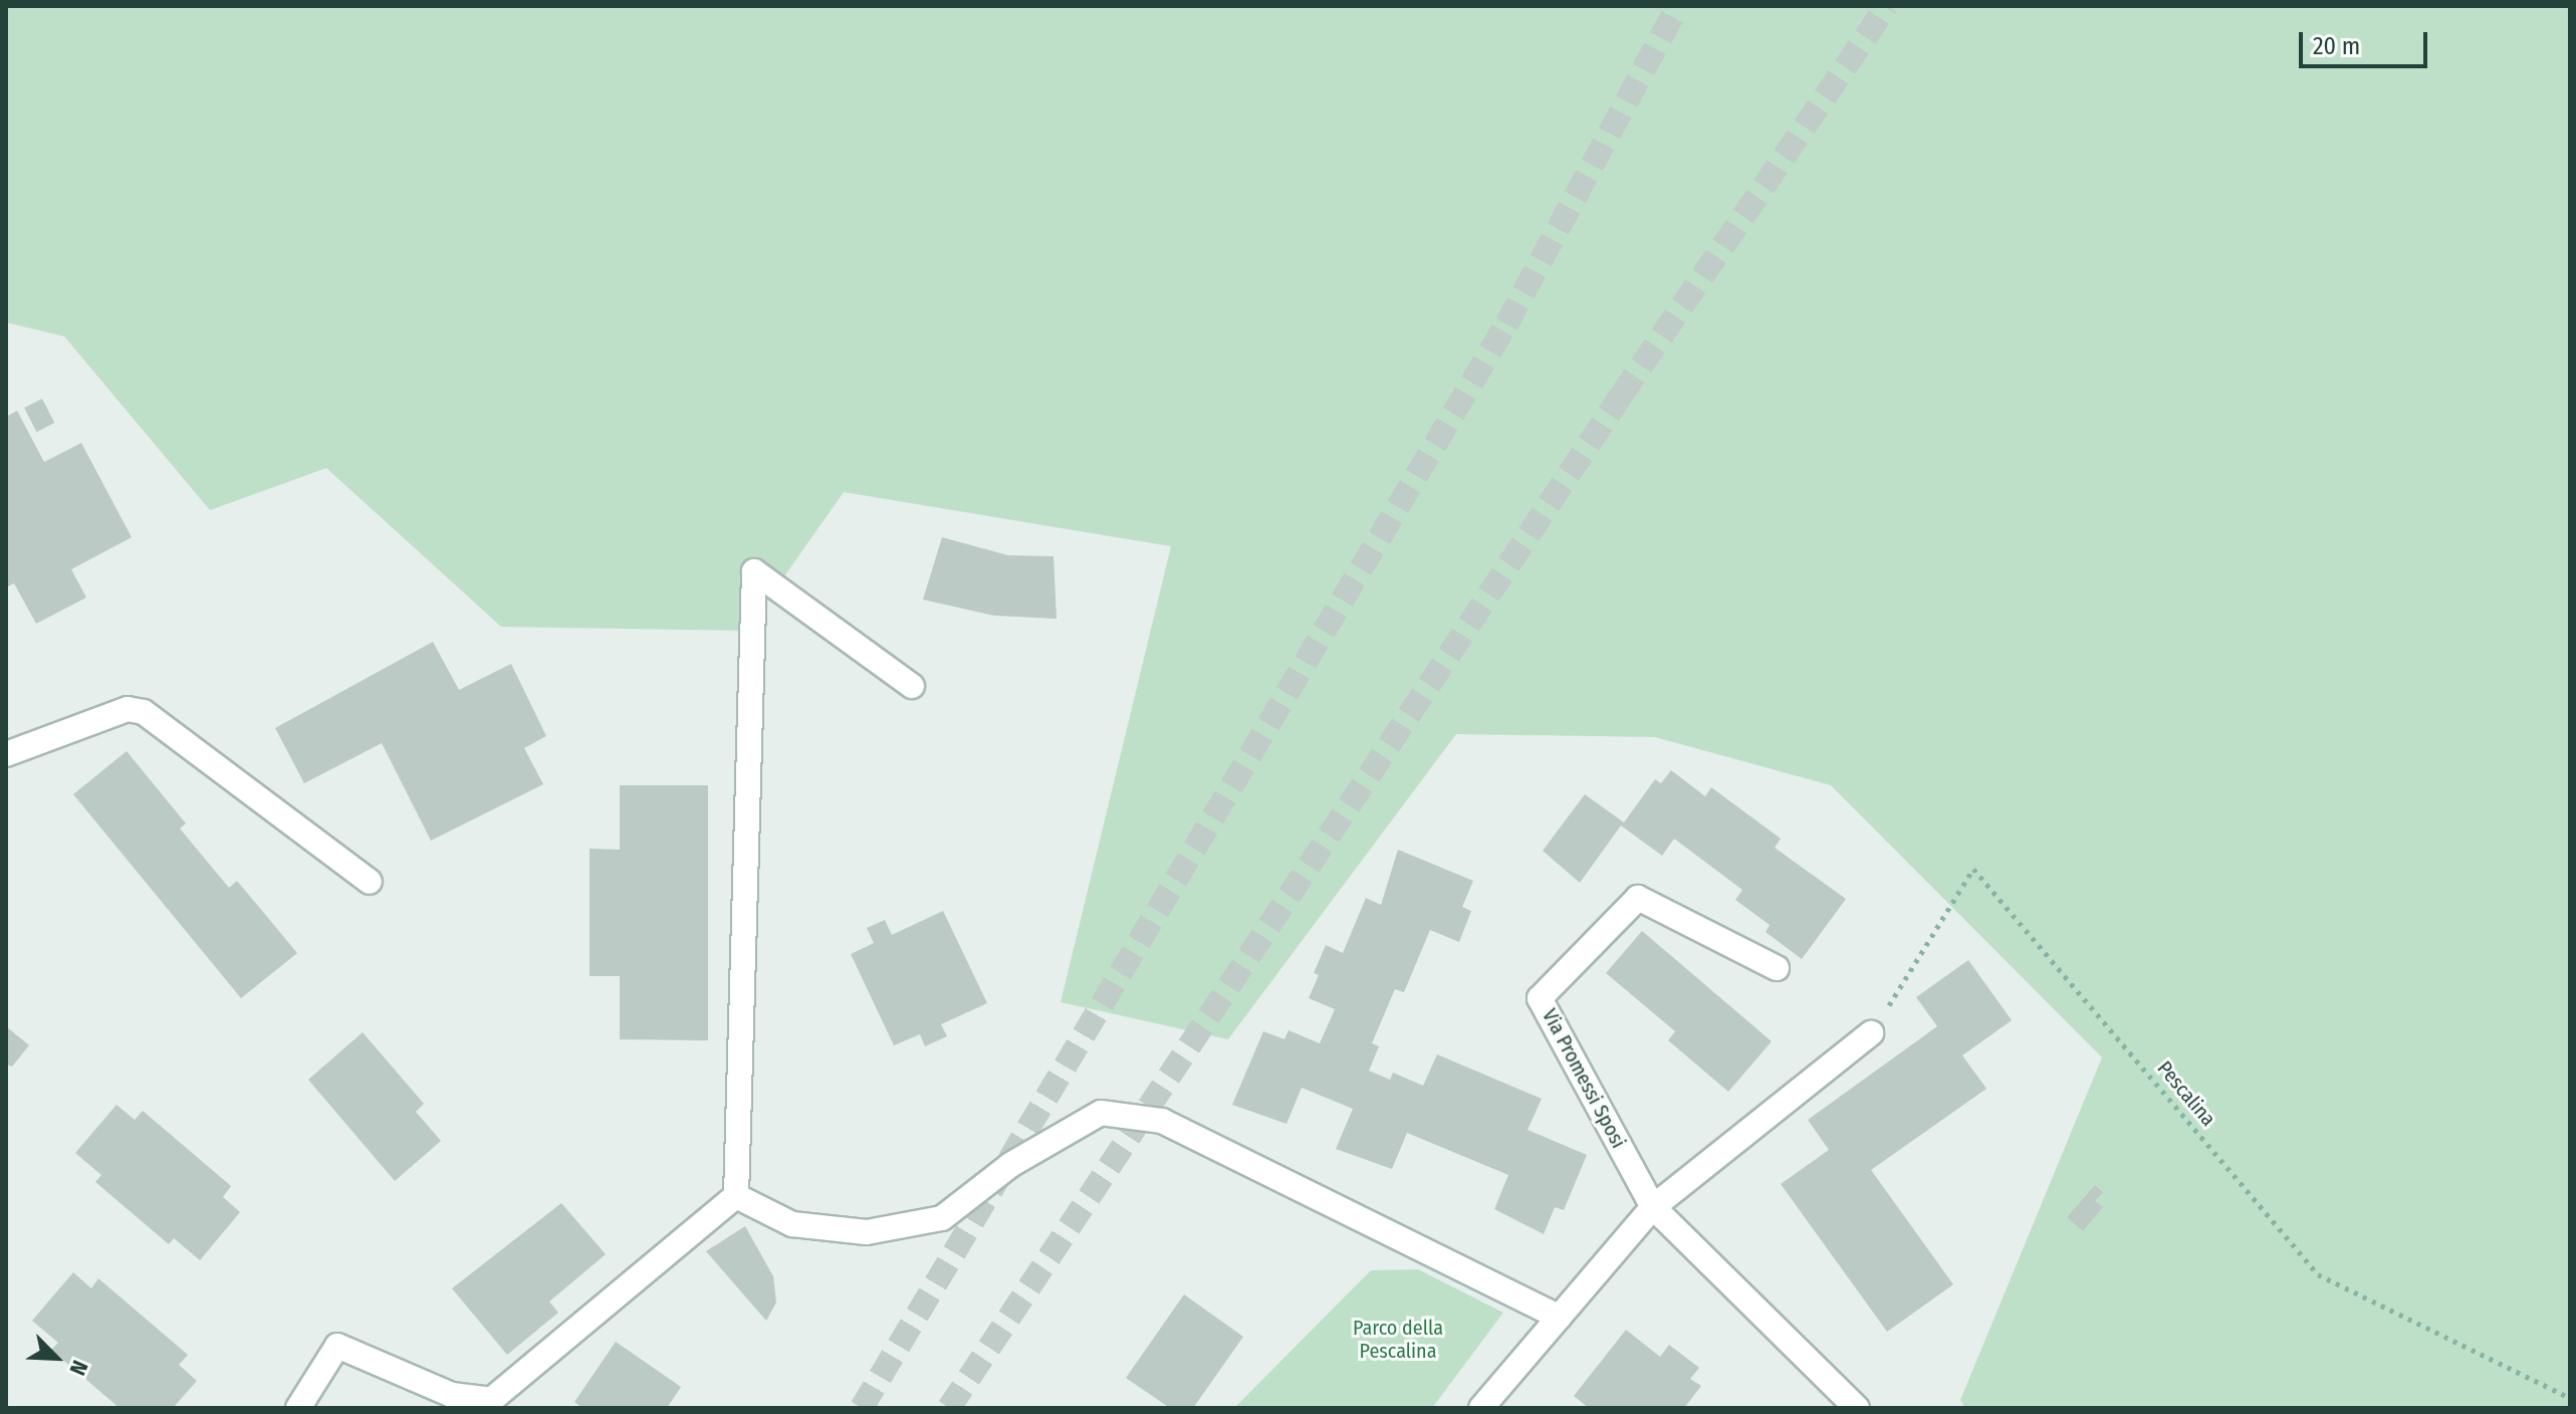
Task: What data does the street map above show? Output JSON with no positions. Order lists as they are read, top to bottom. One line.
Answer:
{"streets":{"street":["Via Promessi Sposi"],"path":["Pescalina"]},"parks":["Parco della Pescalina"],"scale_bar":"20 m","north":"bottom right"}
